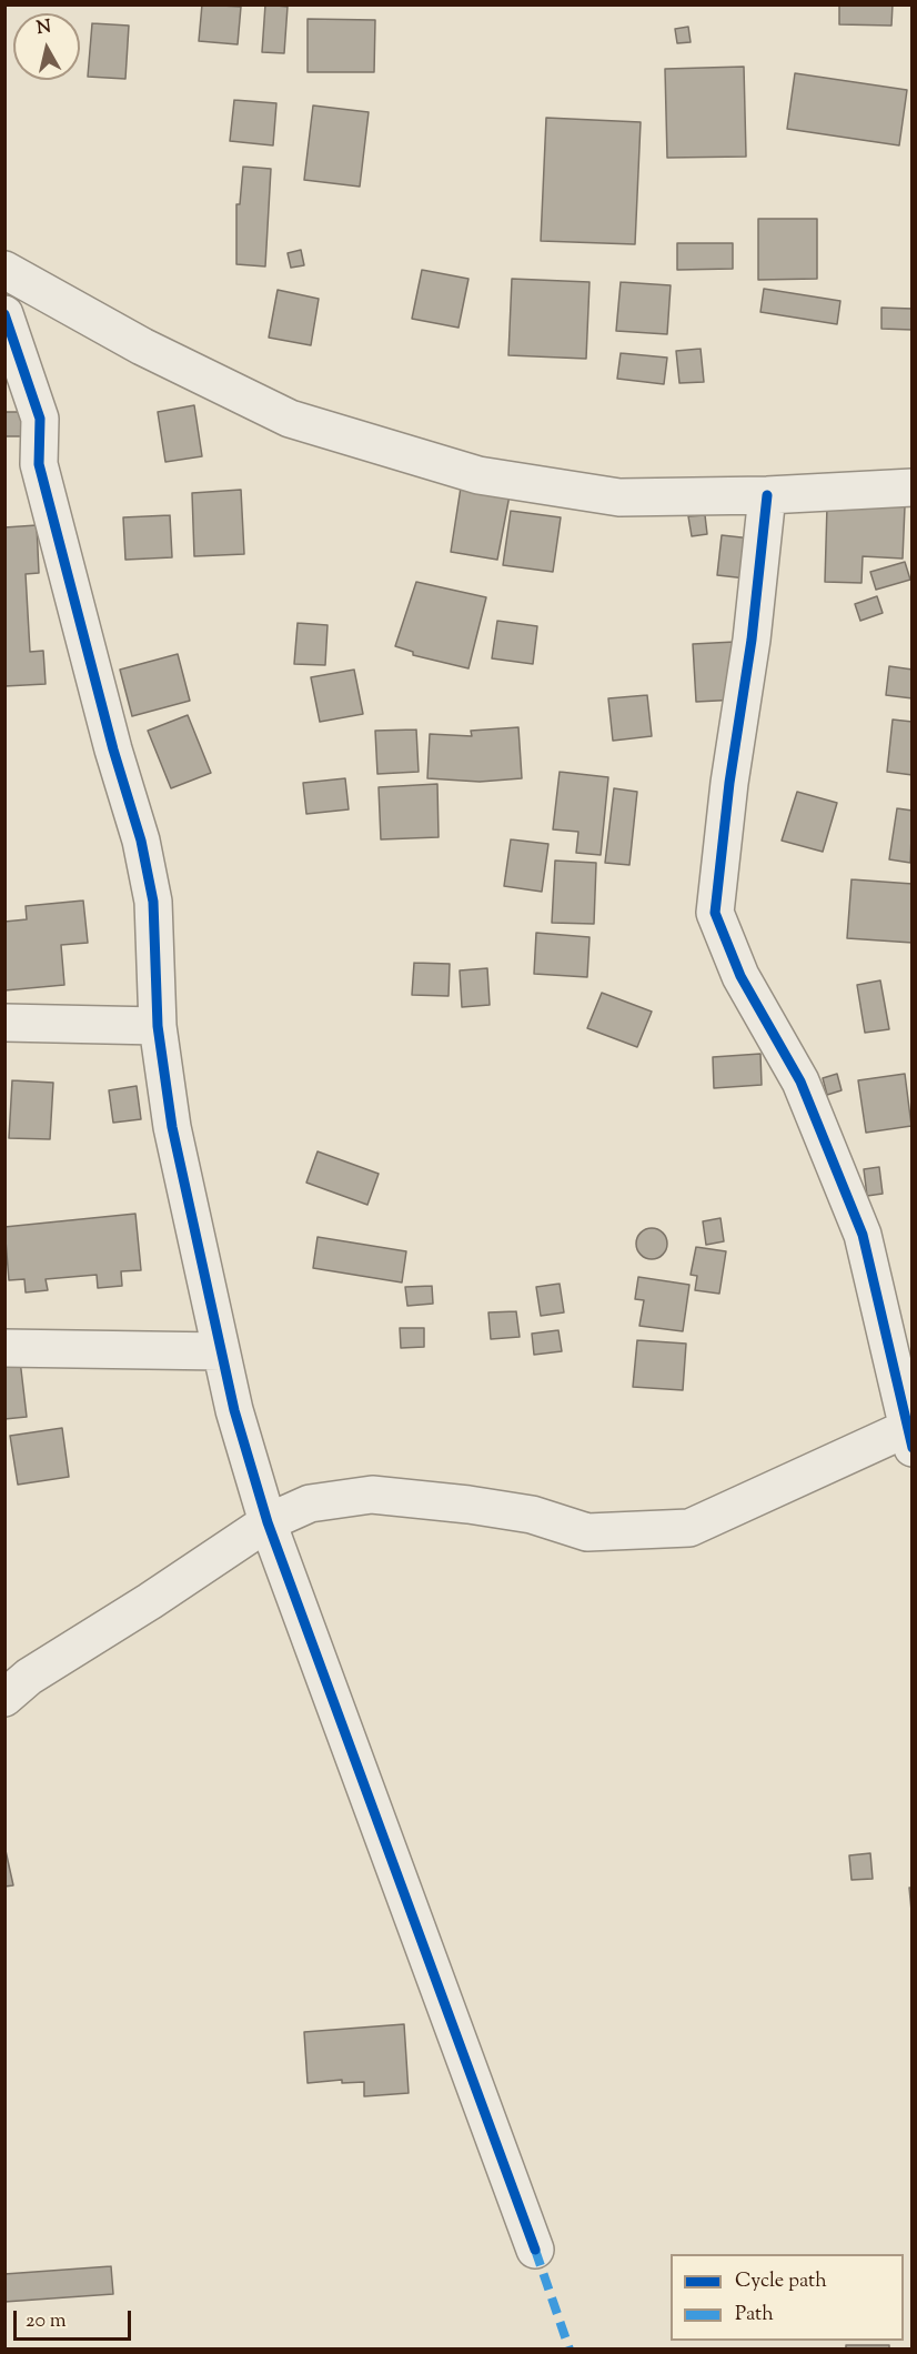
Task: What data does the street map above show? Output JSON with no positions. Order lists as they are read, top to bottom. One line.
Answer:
{"legend":["Cycle path","Path"],"scale_bar":"20 m","north":"top"}
